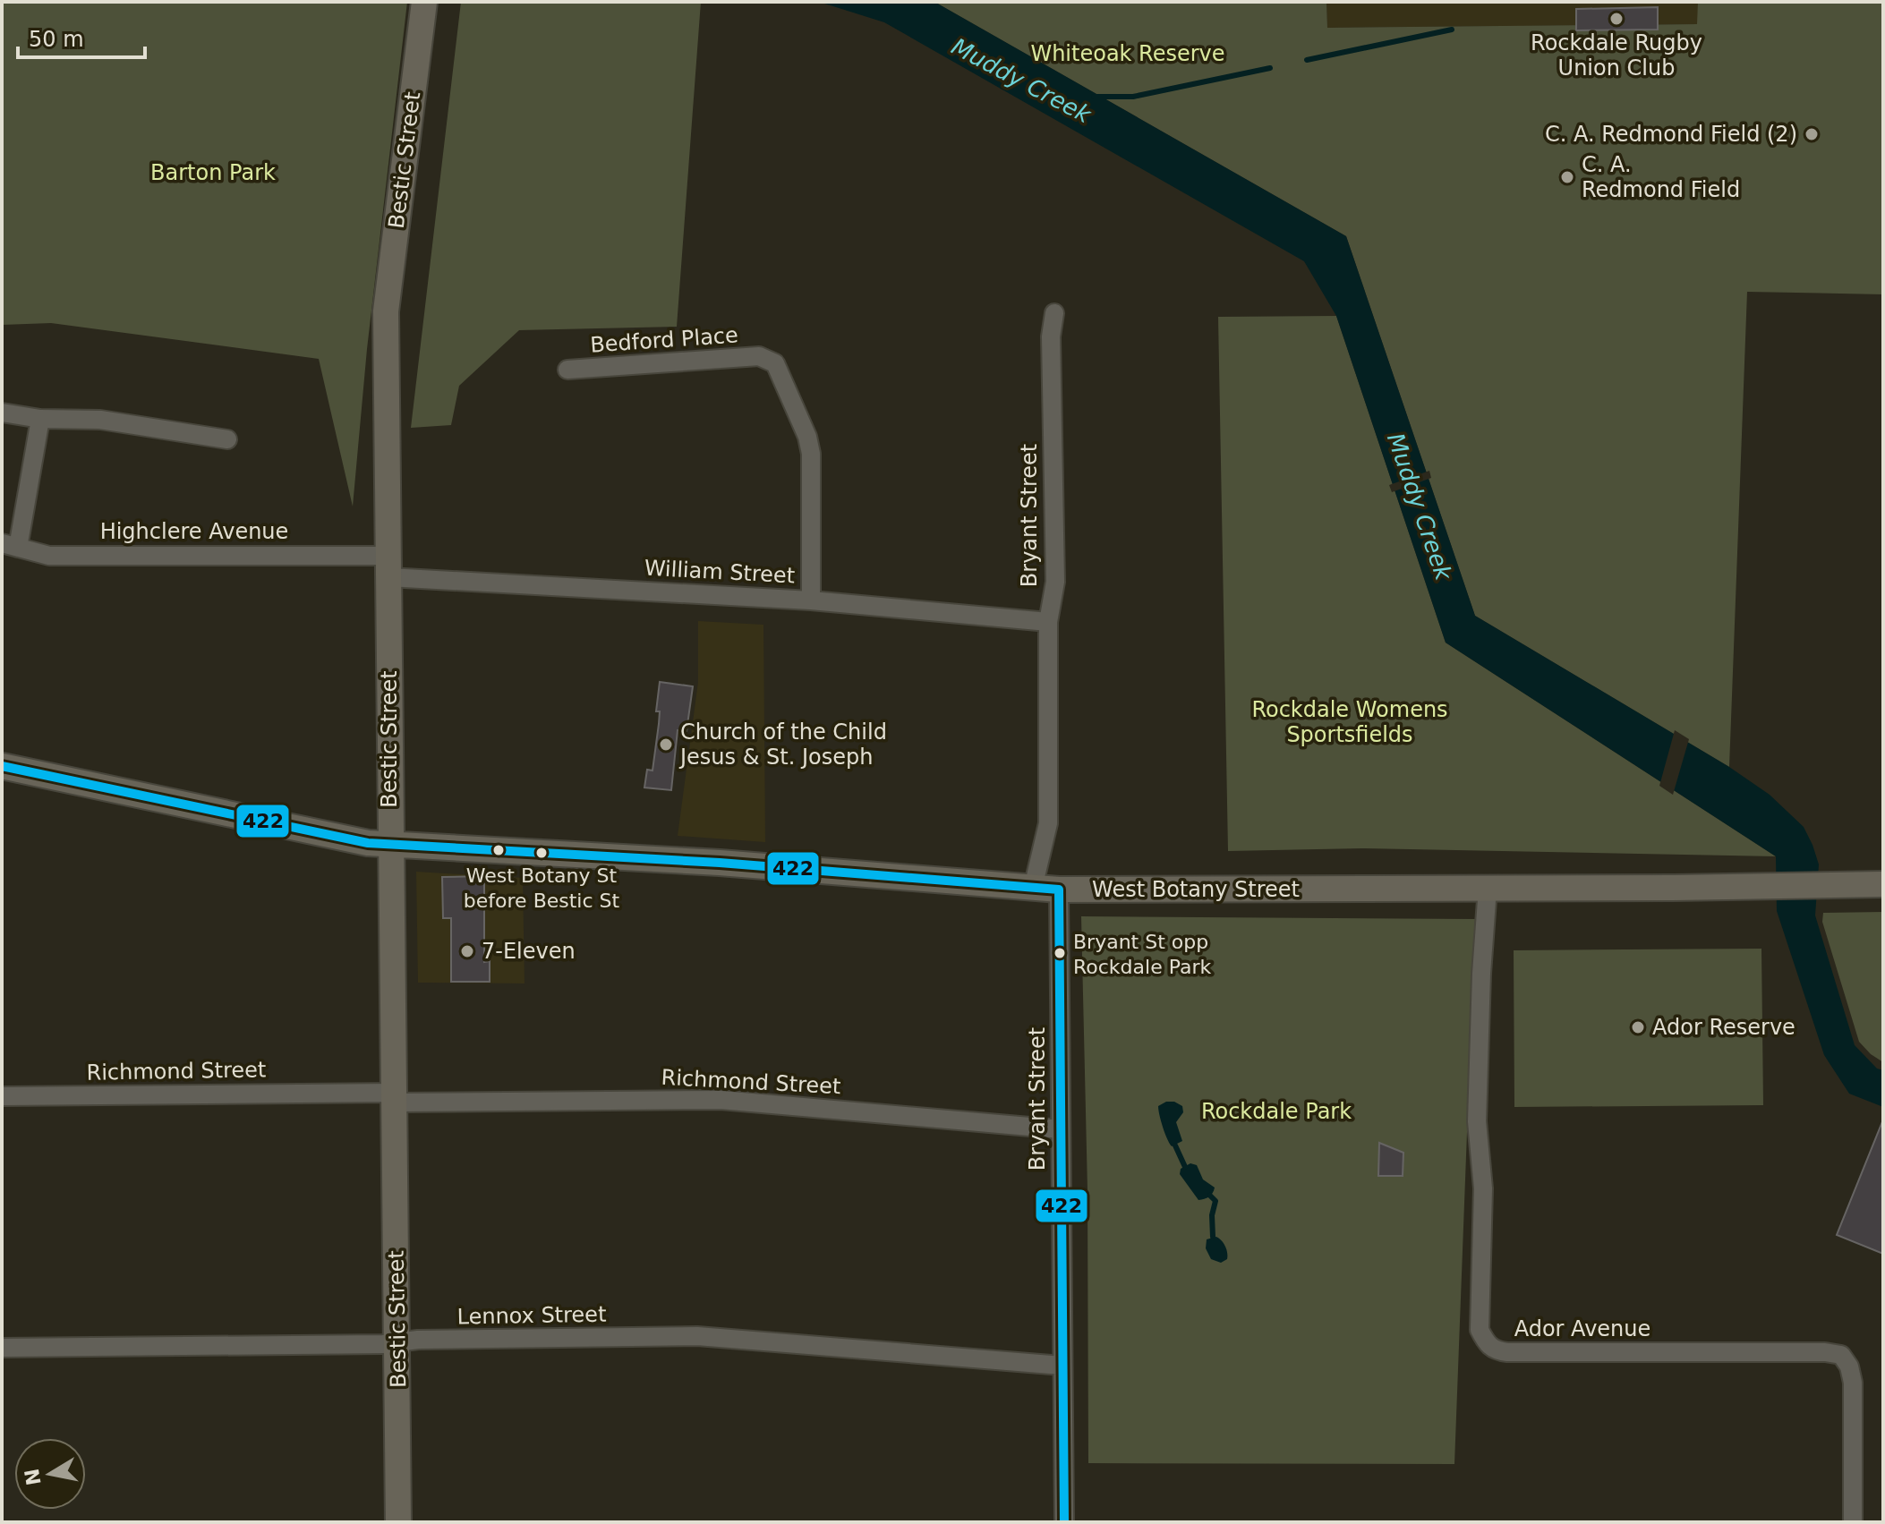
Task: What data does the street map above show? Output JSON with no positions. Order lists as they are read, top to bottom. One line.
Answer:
{"streets":{"main road":["Bestic Street","West Botany Street"],"street":["Bedford Place","Bryant Street","Highclere Avenue","William Street","Richmond Street","Lennox Street","Ador Avenue"]},"crossings":[["Bestic Street","Highclere Avenue"],["Bestic Street","William Street"],["Bestic Street","West Botany Street"],["Bestic Street","Richmond Street"],["Bestic Street","Lennox Street"],["Bedford Place","William Street"],["Bryant Street","William Street"],["Bryant Street","West Botany Street"],["Bryant Street","Richmond Street"],["Bryant Street","Lennox Street"],["Highclere Avenue","William Street"],["West Botany Street","Ador Avenue"]],"water":["Muddy Creek"],"parks":["Whiteoak Reserve","Barton Park","Rockdale Womens Sportsfields","Rockdale Park"],"places":["Rockdale Rugby Union Club","C. A. Redmond Field (2)","C. A. Redmond Field","Church of the Child Jesus & St. Joseph","West Botany St before Bestic St","7-Eleven","Bryant St opp Rockdale Park","Ador Reserve"],"lines":["transit line 422"],"scale_bar":"50 m","north":"left"}
